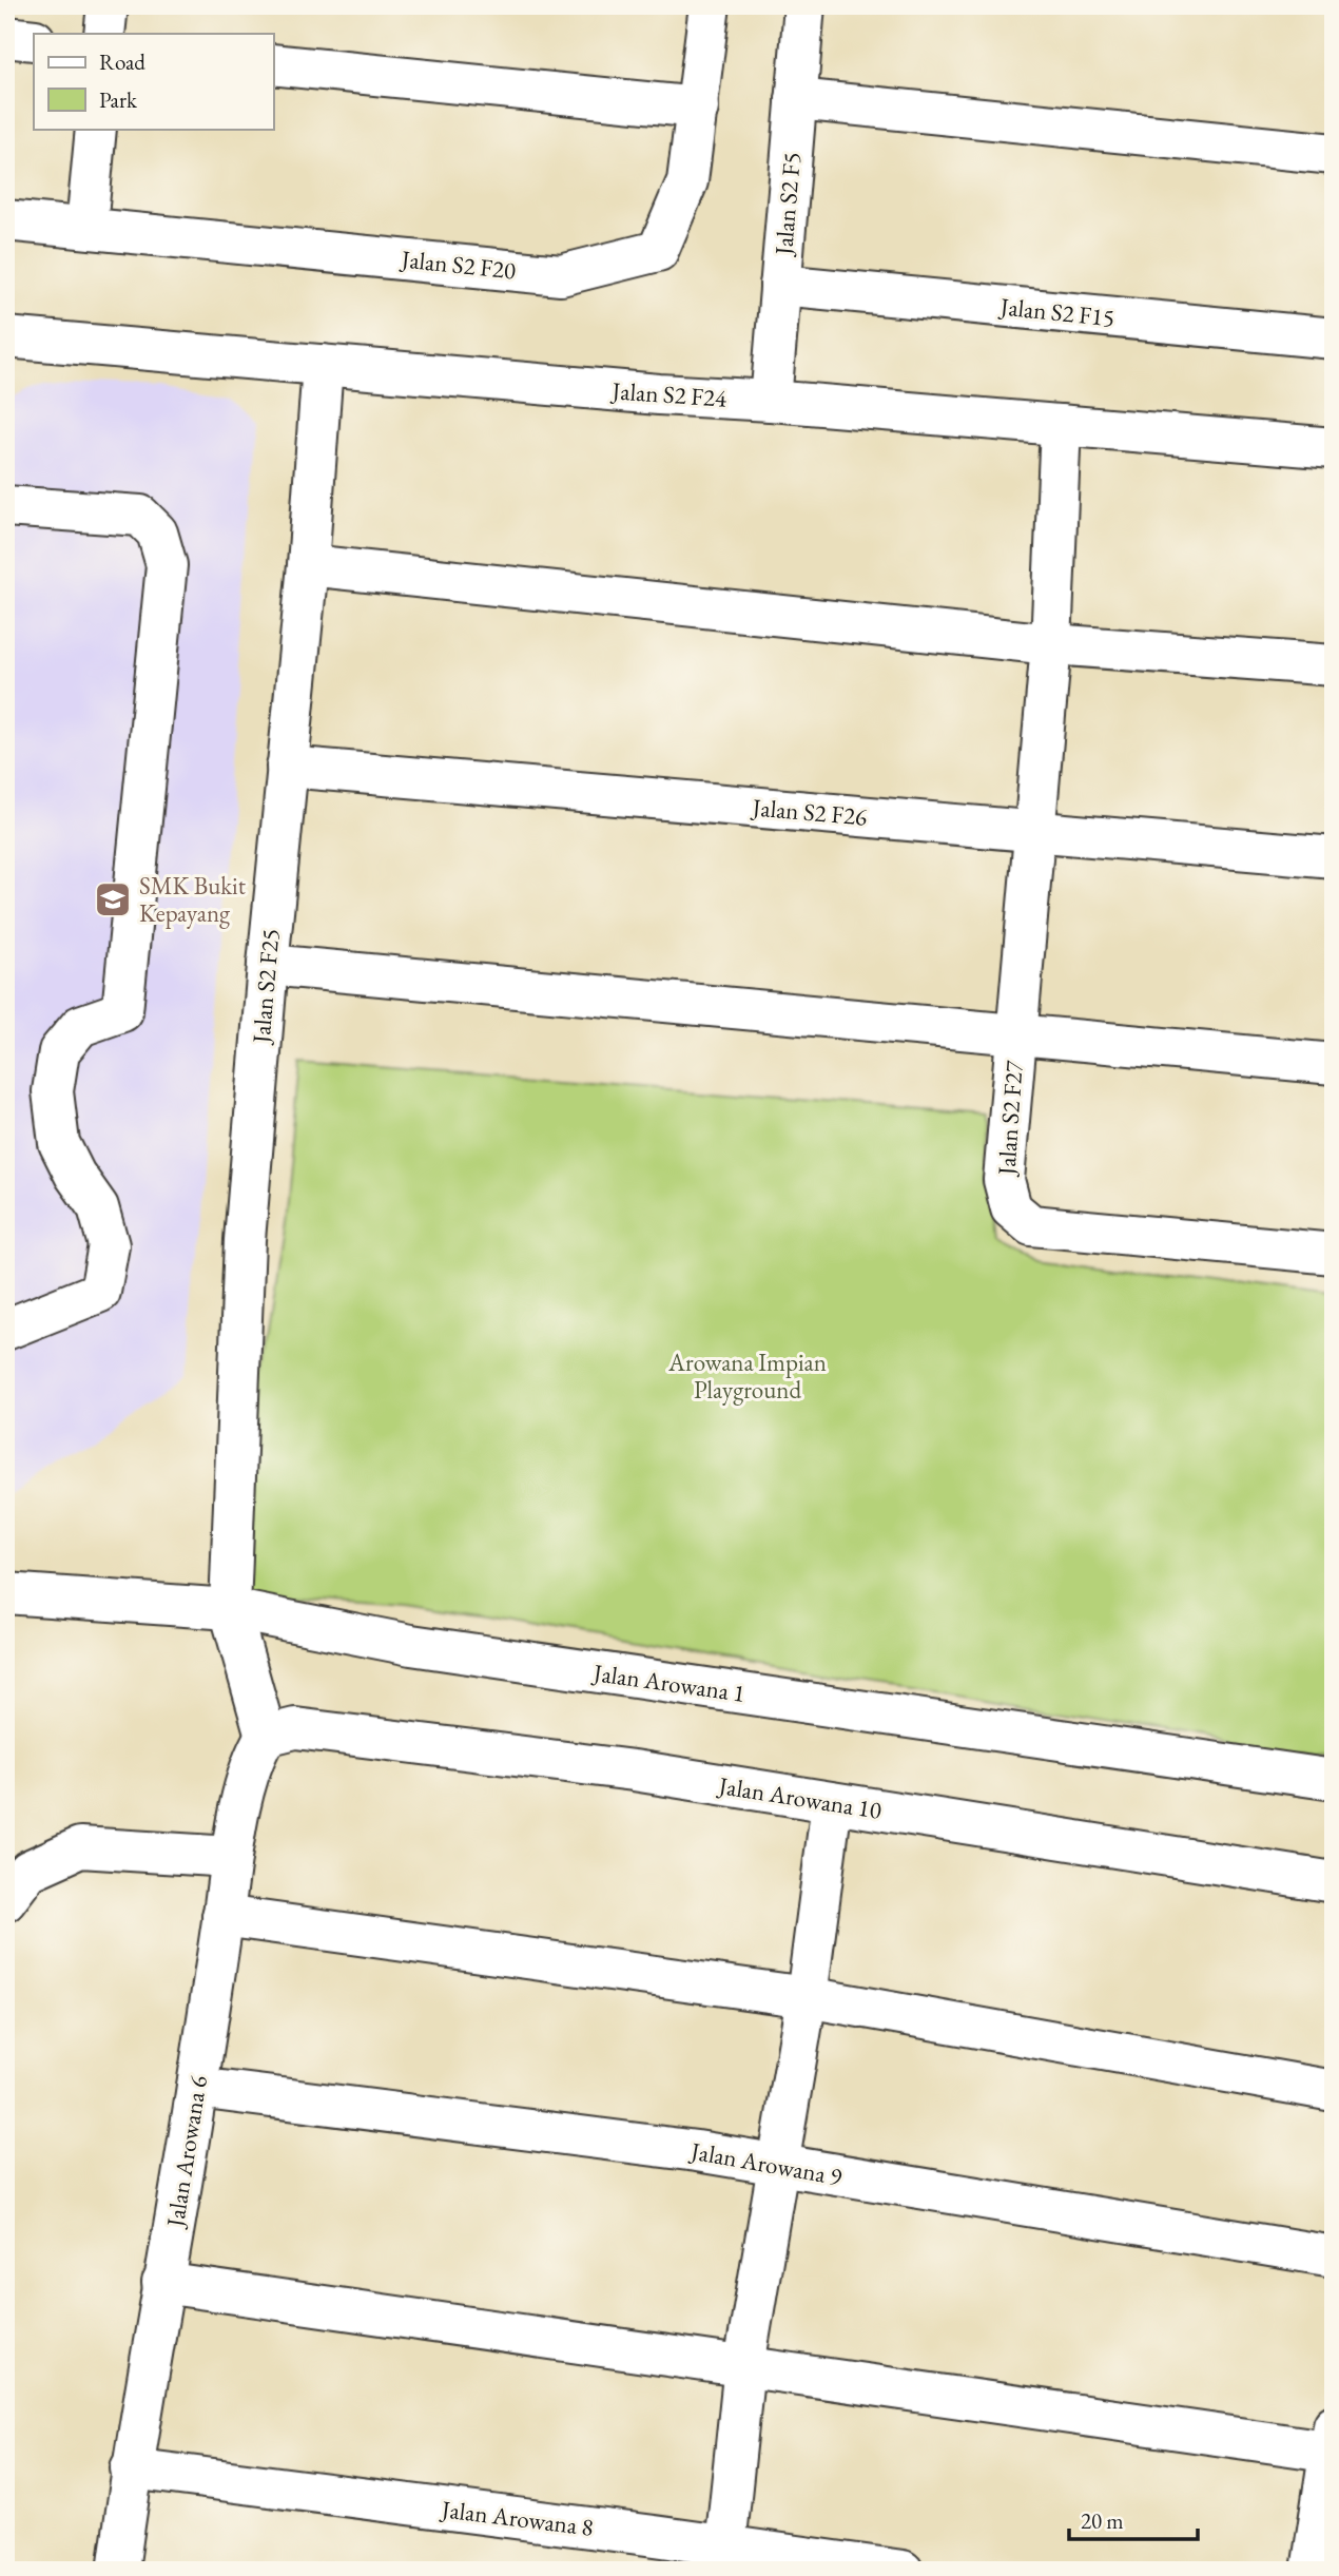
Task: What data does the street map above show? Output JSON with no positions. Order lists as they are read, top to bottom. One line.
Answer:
{"streets":{"street":["Jalan S2 F5","Jalan S2 F20","Jalan S2 F15","Jalan S2 F24","Jalan S2 F26","Jalan S2 F25","Jalan S2 F27","Jalan Arowana 1","Jalan Arowana 10","Jalan Arowana 6","Jalan Arowana 9","Jalan Arowana 8"]},"crossings":[["Jalan S2 F5","Jalan S2 F15"],["Jalan S2 F5","Jalan S2 F24"],["Jalan S2 F24","Jalan S2 F25"],["Jalan S2 F24","Jalan S2 F27"],["Jalan S2 F26","Jalan S2 F25"],["Jalan S2 F26","Jalan S2 F27"],["Jalan S2 F25","Jalan Arowana 1"],["Jalan S2 F25","Jalan Arowana 10"],["Jalan S2 F25","Jalan Arowana 6"],["Jalan Arowana 10","Jalan Arowana 6"],["Jalan Arowana 6","Jalan Arowana 9"],["Jalan Arowana 6","Jalan Arowana 8"]],"parks":["Arowana Impian Playground"],"places":{"school or university":["SMK Bukit Kepayang"]},"legend":["Road","Park"],"scale_bar":"20 m"}
